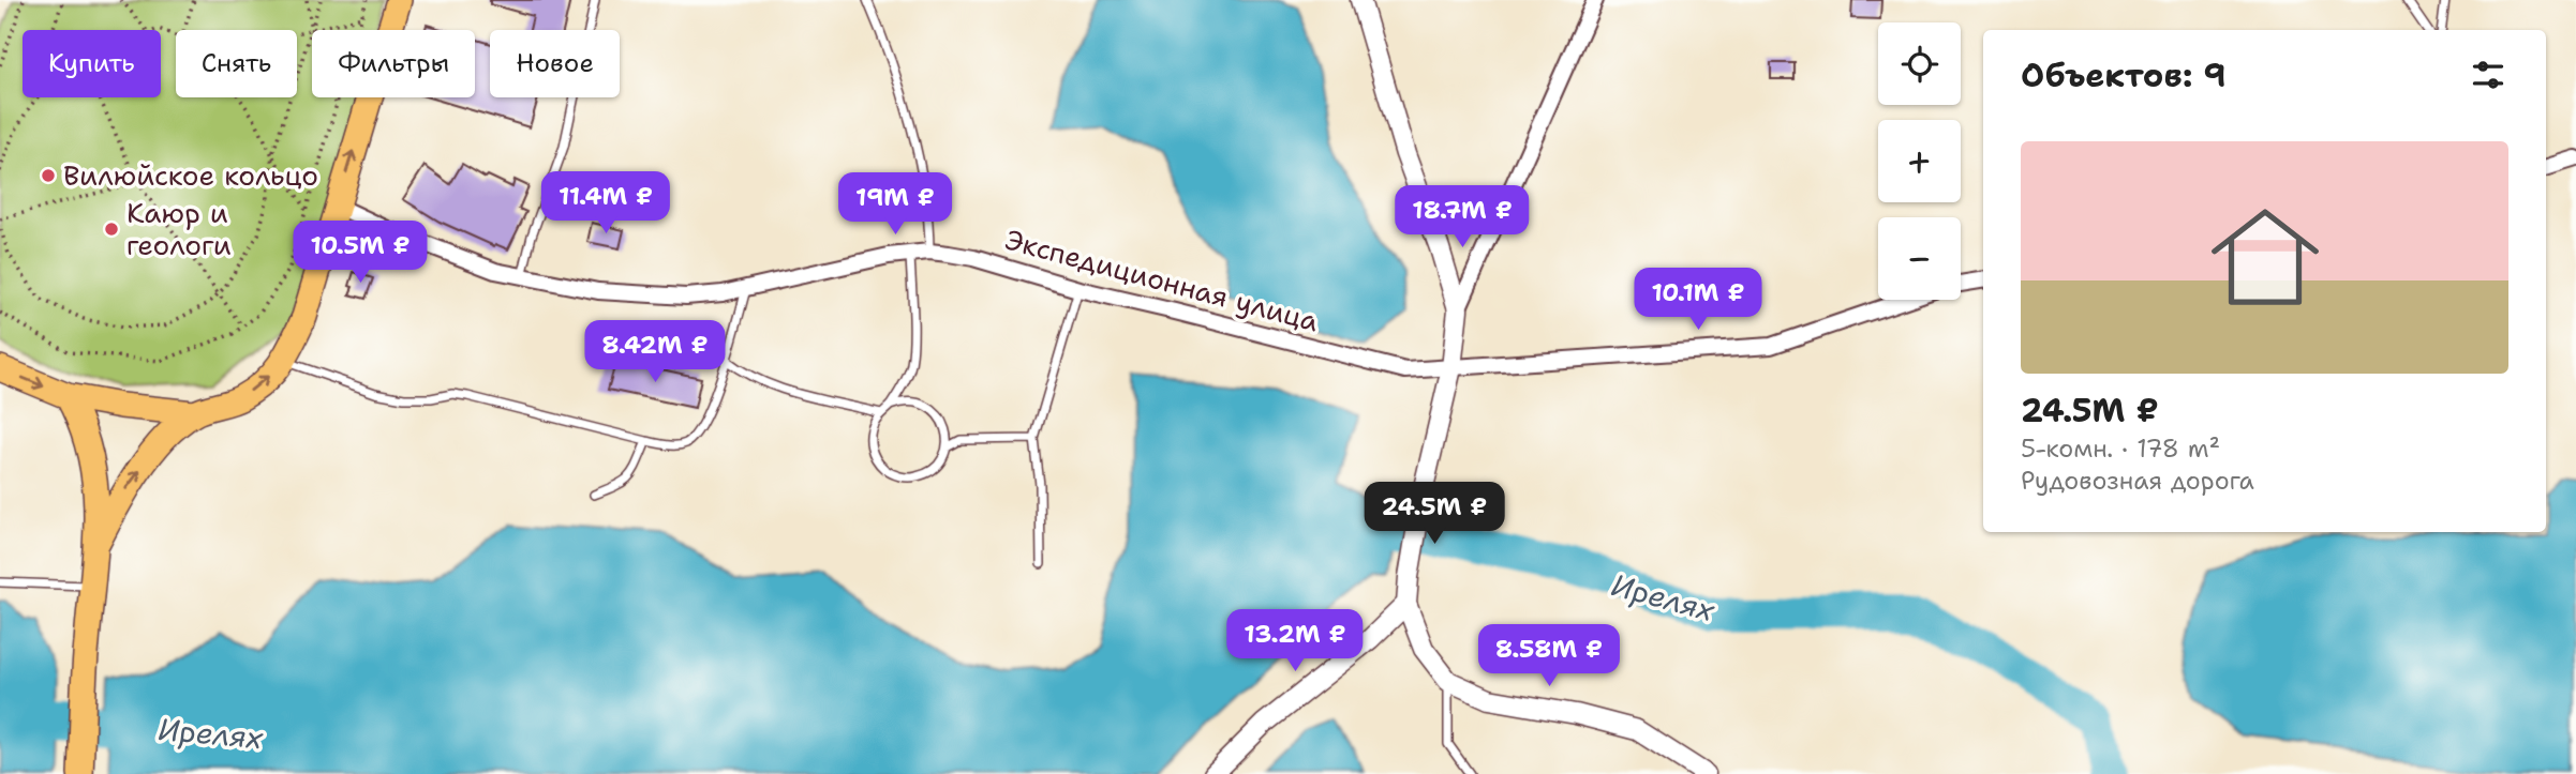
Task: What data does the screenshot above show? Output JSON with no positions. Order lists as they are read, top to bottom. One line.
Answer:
{"streets":{"street":["Экспедиционная улица"]},"water":["Ирелях"],"places":["Вилюйское кольцо","Каюр и геологи"],"page":{"map_buttons":["+","−"],"chip":["Купить","Снять","Фильтры","Новое"],"heading":"Объектов: 9","list":[{"name":"24.5M ₽","note":"5-комн. · 178 m² · Рудовозная дорога"}],"price":["11.4M ₽","19M ₽","18.7M ₽","10.5M ₽","10.1M ₽","8.42M ₽","24.5M ₽","13.2M ₽","8.58M ₽"]}}
